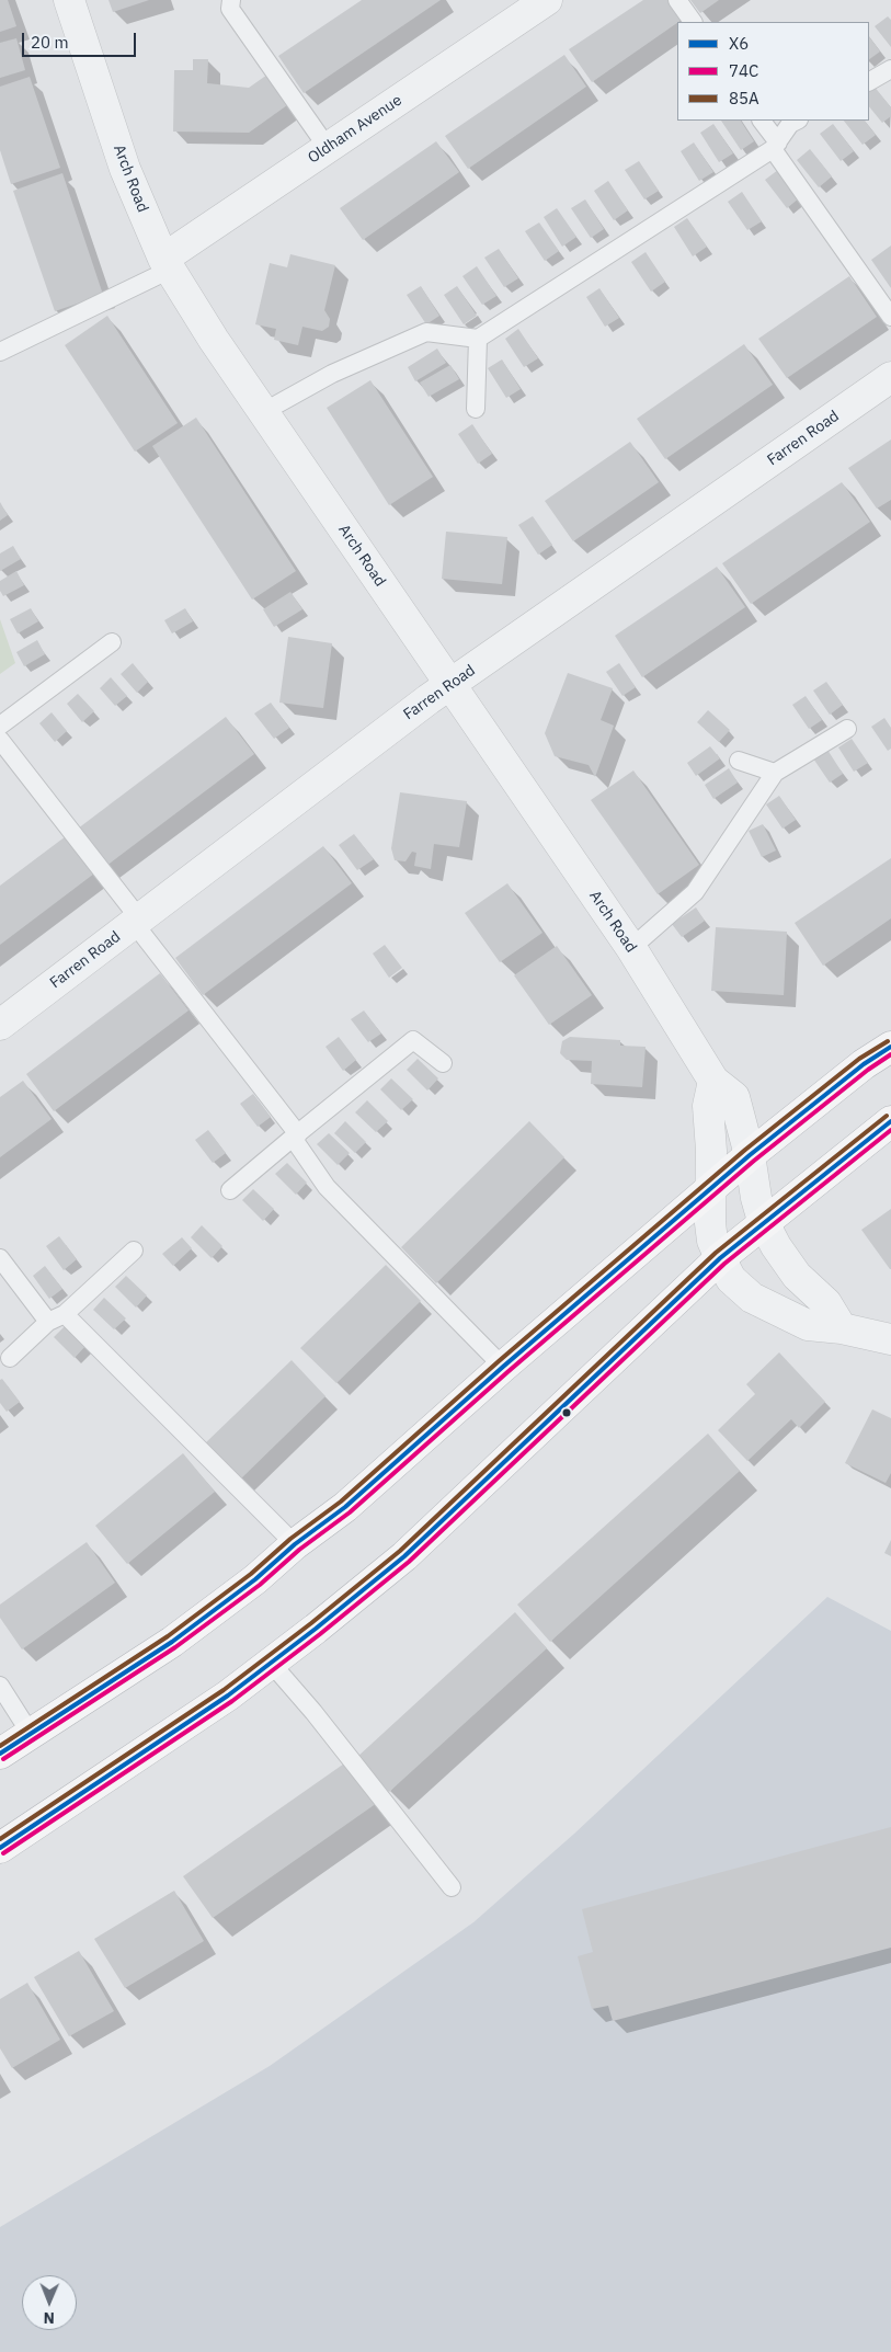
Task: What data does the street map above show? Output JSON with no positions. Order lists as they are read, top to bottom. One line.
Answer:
{"streets":{"street":["Oldham Avenue","Arch Road","Farren Road"]},"crossings":[["Oldham Avenue","Arch Road"],["Arch Road","Farren Road"]],"lines":["transit line 85A","transit line X6","transit line 74C"],"legend":["X6","74C","85A"],"scale_bar":"20 m","north":"bottom"}
